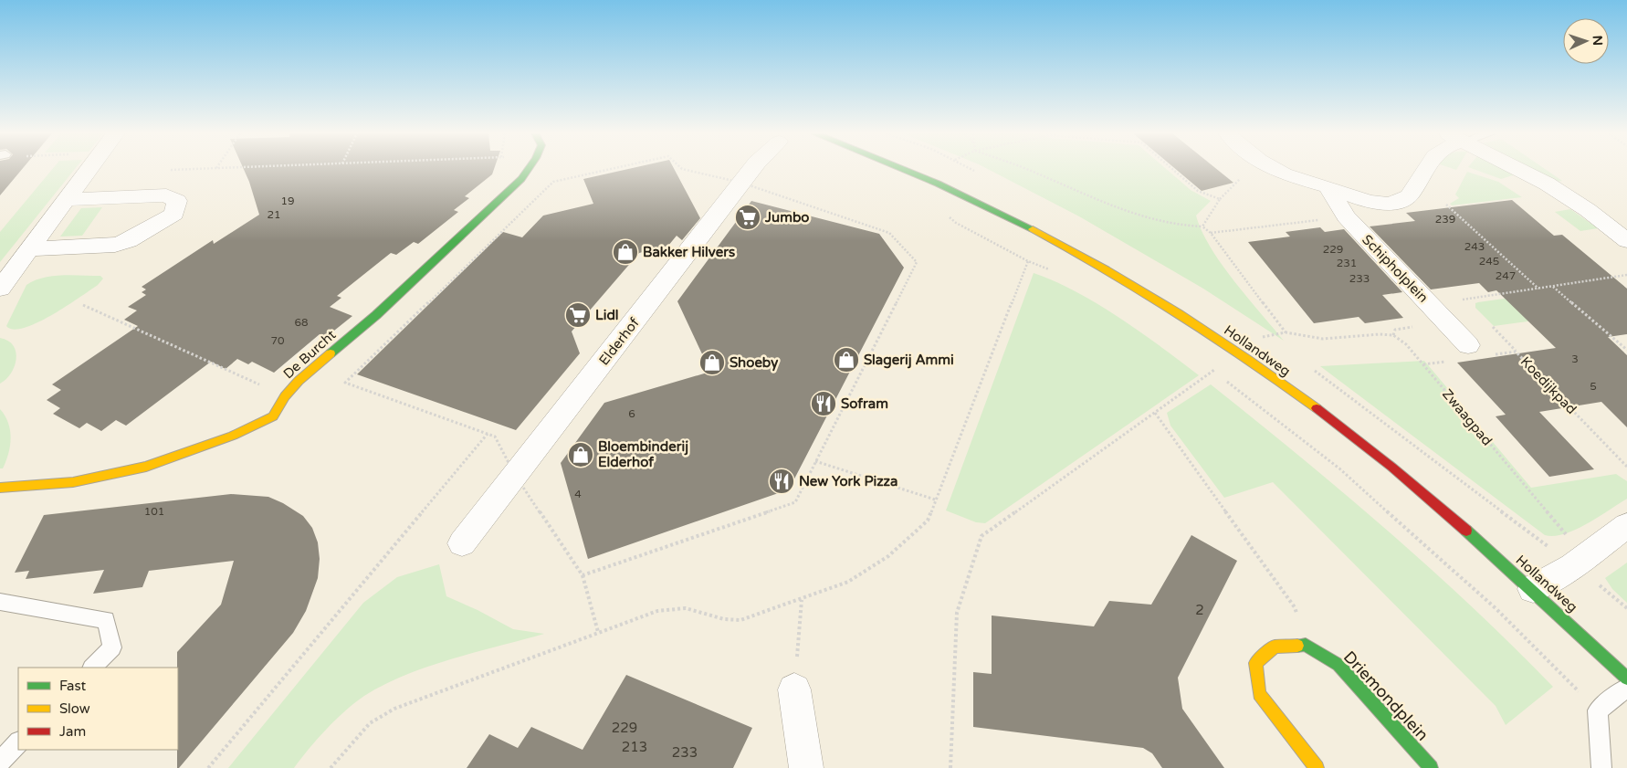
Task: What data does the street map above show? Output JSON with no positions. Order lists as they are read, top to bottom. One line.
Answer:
{"streets":{"street":["Schipholplein","Elderhof","Hollandweg","De Burcht","Driemondplein"],"path":["Koedijkpad","Zwaagpad"]},"crossings":[["Hollandweg","Zwaagpad"]],"places":{"supermarket":["Jumbo","Lidl"],"shop":["Bakker Hilvers","Slagerij Ammi","Shoeby","Bloembinderij Elderhof"],"restaurant":["Sofram","New York Pizza"]},"house_numbers":["19","21","239","243","229","245","231","247","233","68","70","3","5","6","4","101","2","229","213","233"],"legend":["Fast","Slow","Jam"],"north":"right"}
